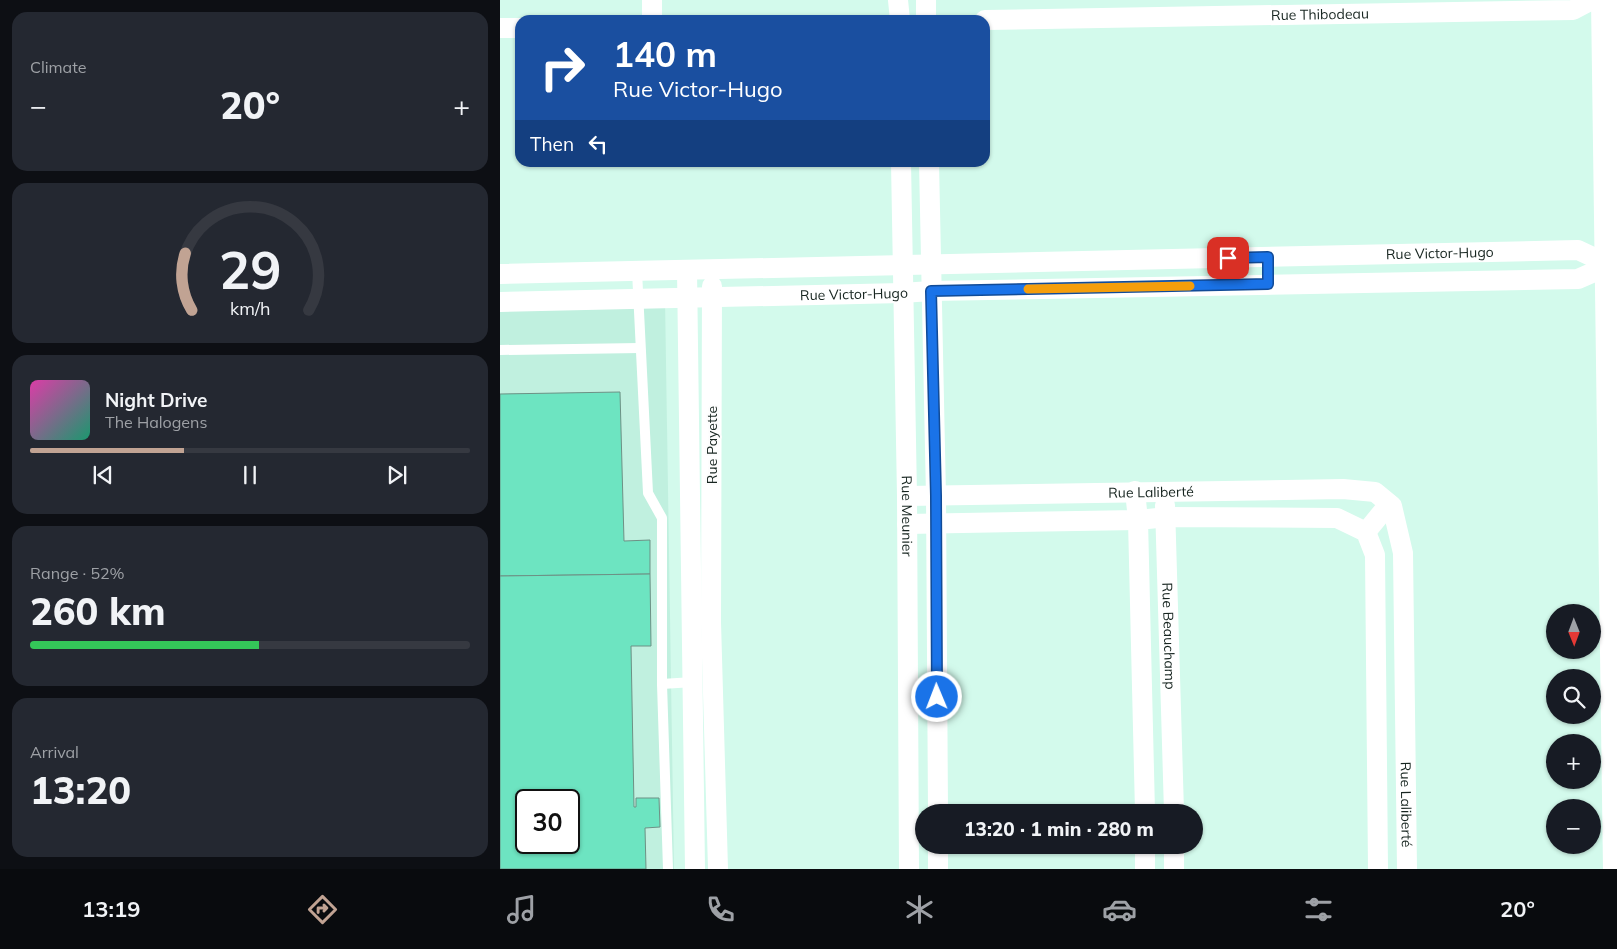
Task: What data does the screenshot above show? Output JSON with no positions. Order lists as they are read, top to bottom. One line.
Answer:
{"streets":{"street":["Rue Thibodeau","Rue Victor-Hugo","Rue Payette","Rue Laliberté","Rue Meunier","Rue Beauchamp"]},"crossings":[["Rue Victor-Hugo","Rue Payette"],["Rue Victor-Hugo","Rue Meunier"],["Rue Laliberté","Rue Meunier"],["Rue Laliberté","Rue Beauchamp"]],"north":"bottom","page":{"tile":["Climate",["Range · 52%","260 km"],["Arrival","13:20"]],"turn":["140 m","Rue Victor-Hugo"],"heat":["−","20°","+"],"then":"Then","song":["Night Drive","The Halogens"],"map_buttons":["+","−"],"limit":"30","trip":"13:20 · 1 min · 280 m","tabs":["13:19","20°"],"gauge":["29","km/h"]}}
